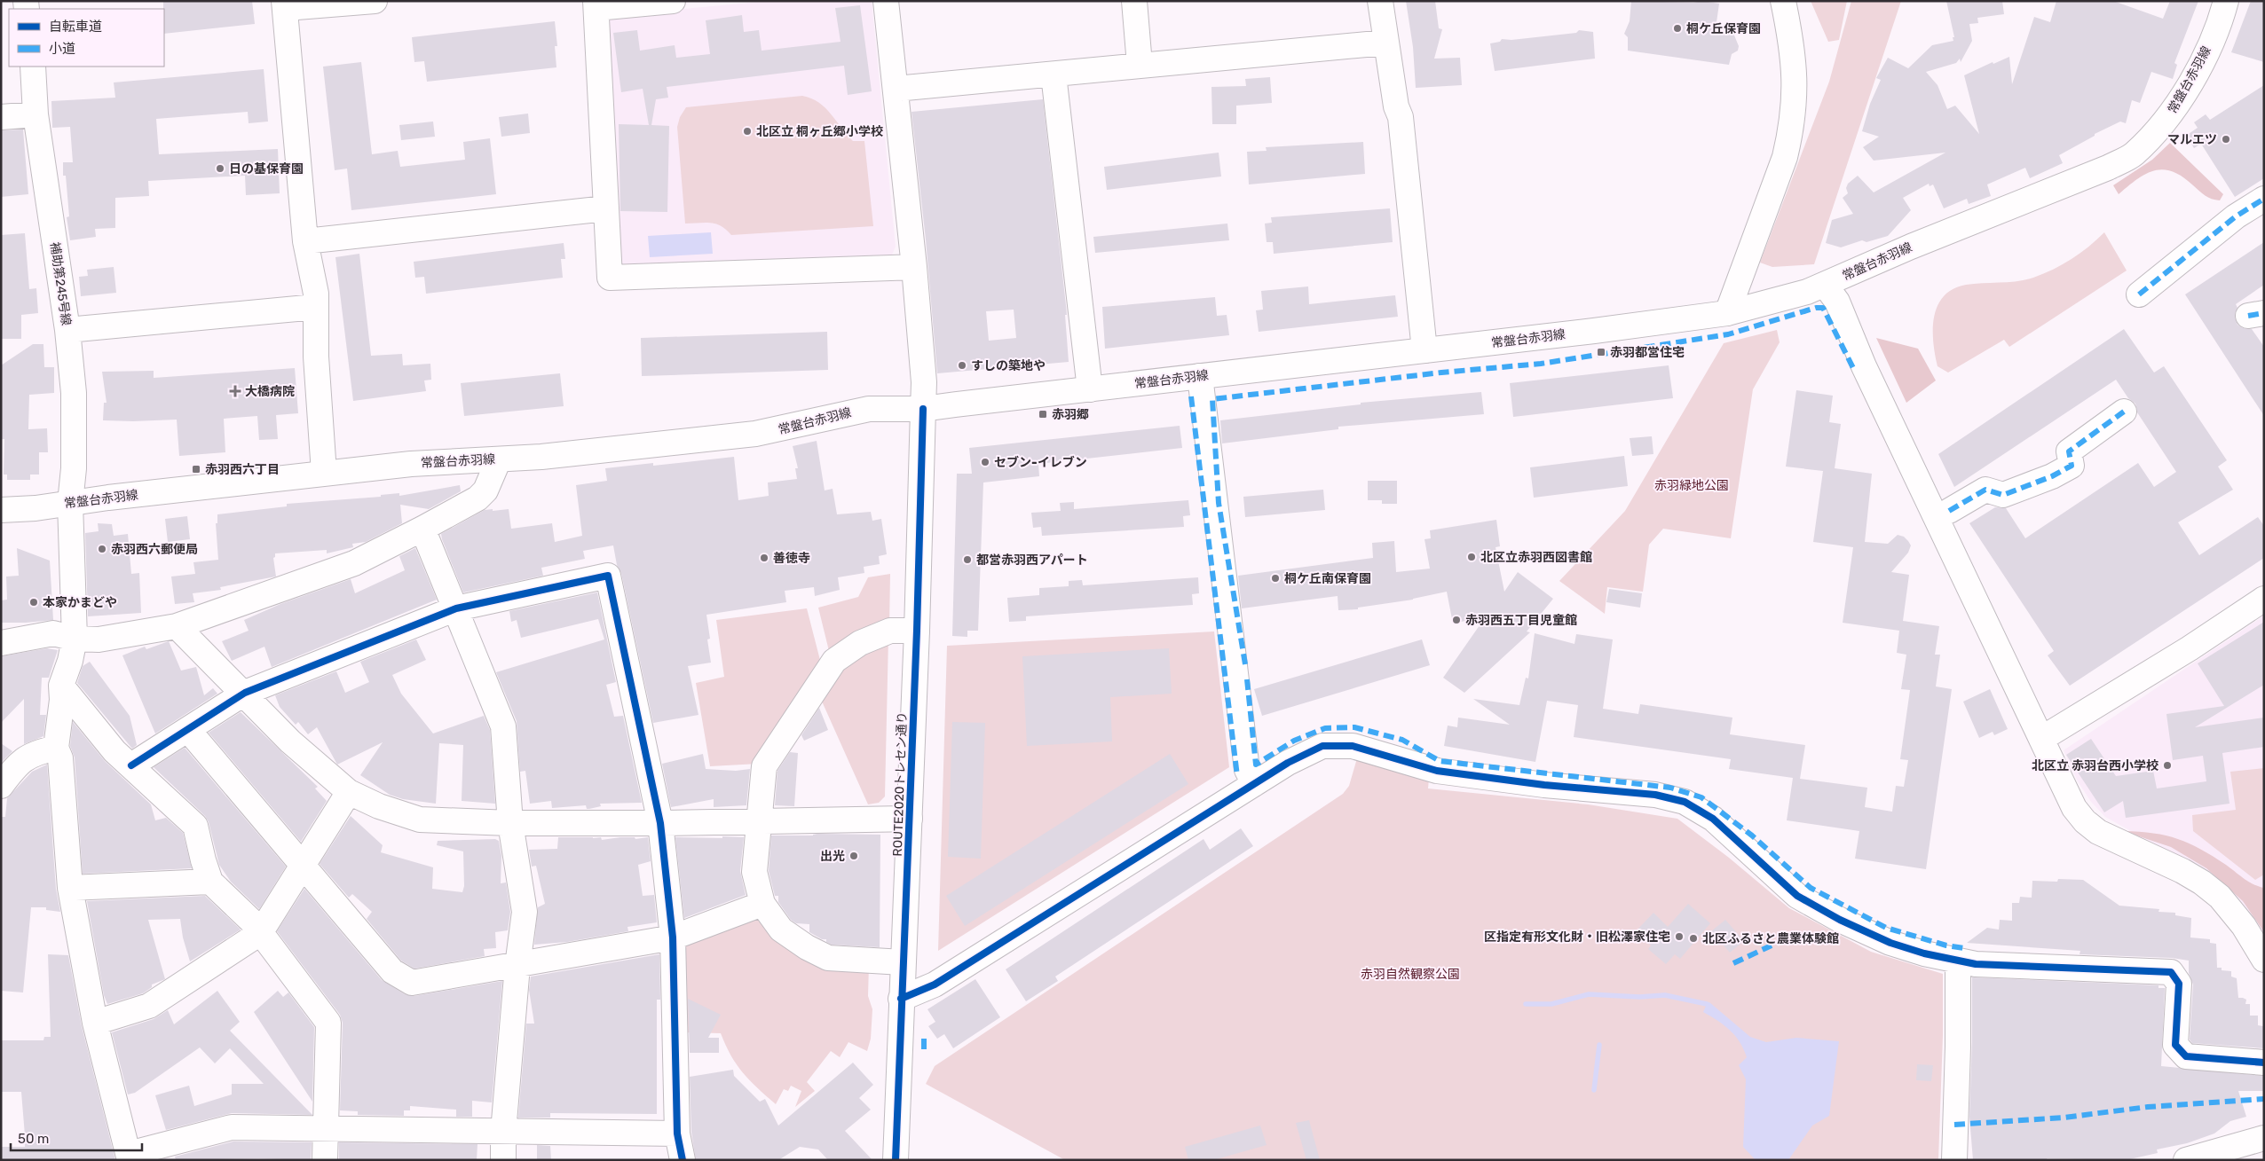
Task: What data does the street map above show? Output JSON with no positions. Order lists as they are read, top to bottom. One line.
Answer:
{"streets":{"street":["常盤台赤羽線","補助第245号線","ROUTE2020トレセン通り"]},"crossings":[["常盤台赤羽線","補助第245号線"],["常盤台赤羽線","ROUTE2020トレセン通り"]],"parks":["赤羽緑地公園","赤羽自然観察公園"],"places":{"other":["桐ケ丘保育園","北区立 桐ヶ丘郷小学校","マルエツ","日の基保育園","すしの築地や","セブン-イレブン","赤羽西六郵便局","北区立赤羽西図書館","善徳寺","都営赤羽西アパート","桐ケ丘南保育園","本家かまどや","赤羽西五丁目児童館","北区立 赤羽台西小学校","出光","区指定有形文化財・旧松澤家住宅","北区ふるさと農業体験館"],"transit":["赤羽都営住宅","赤羽郷","赤羽西六丁目"],"health":["大橋病院"]},"legend":["自転車道","小道"],"scale_bar":"50 m"}
